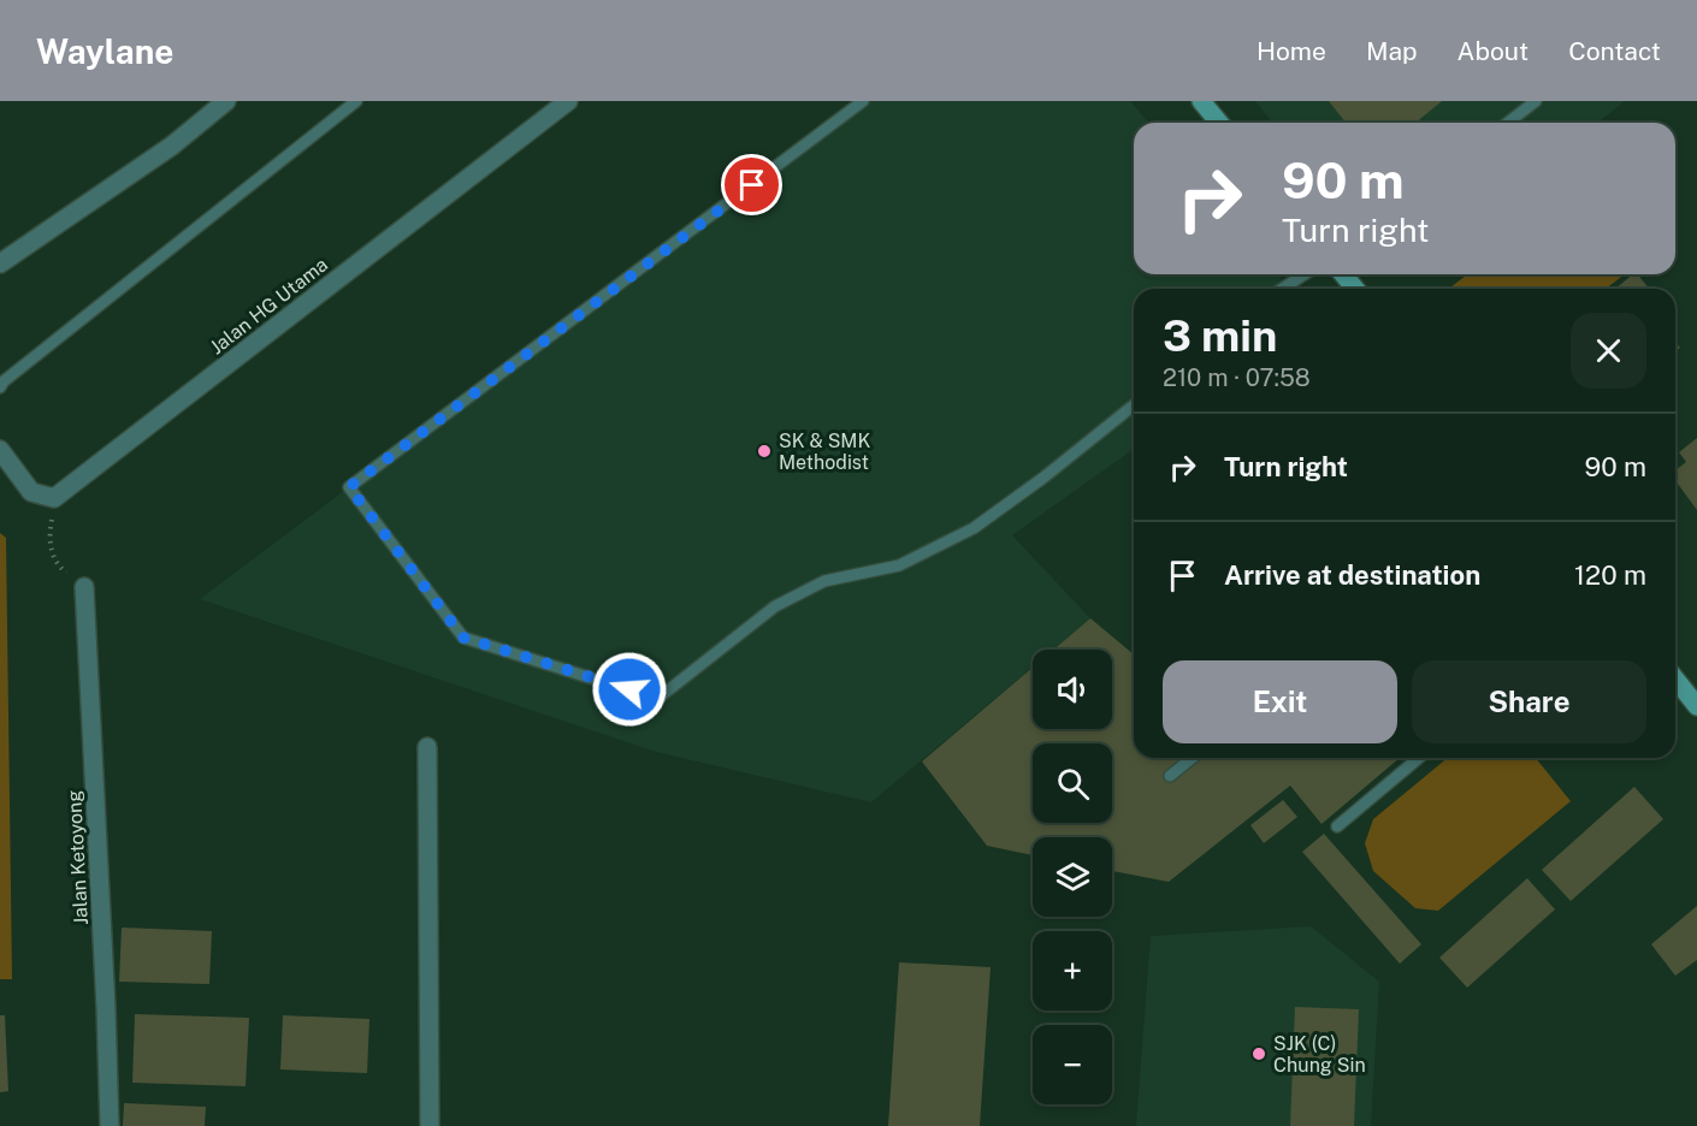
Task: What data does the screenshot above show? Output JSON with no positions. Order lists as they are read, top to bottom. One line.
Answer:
{"streets":{"street":["Jalan HG Utama","Jalan Ketoyong"]},"places":["SK & SMK Methodist","SJK (C) Chung Sin"],"page":{"header":"Waylane","nav":["Home","Map","About","Contact"],"turn":["90 m","Turn right"],"heading":["3 min","210 m · 07:58"],"list":[{"name":"Turn right","value":"90 m"},{"name":"Arrive at destination","value":"120 m"}],"buttons":["Exit","Share"],"map_buttons":["+","−"]}}
